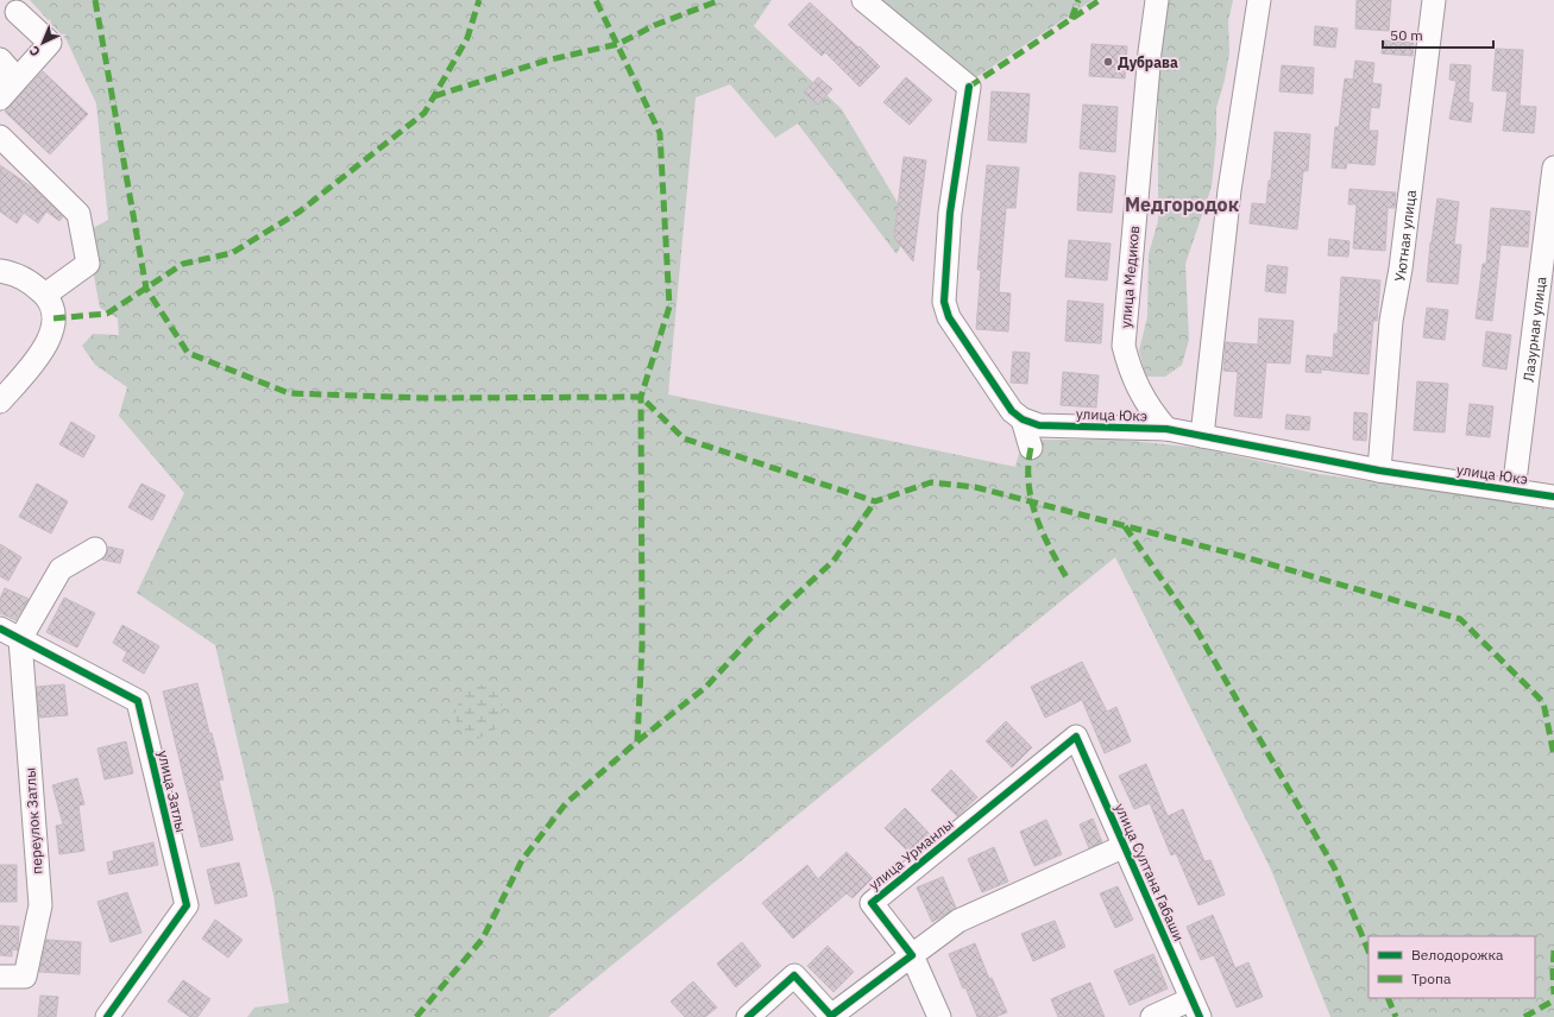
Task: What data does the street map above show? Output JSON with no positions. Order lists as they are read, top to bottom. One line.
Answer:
{"streets":{"street":["Уютная улица","улица Медиков","Лазурная улица","улица Юкэ","улица Затлы","переулок Затлы","улица Урманлы","улица Султана Габаши"]},"crossings":[["Уютная улица","улица Юкэ"],["улица Медиков","улица Юкэ"],["Лазурная улица","улица Юкэ"],["улица Затлы","переулок Затлы"],["улица Урманлы","улица Султана Габаши"]],"districts":["Медгородок"],"places":["Дубрава"],"legend":["Велодорожка","Тропа"],"scale_bar":"50 m","north":"bottom left"}
